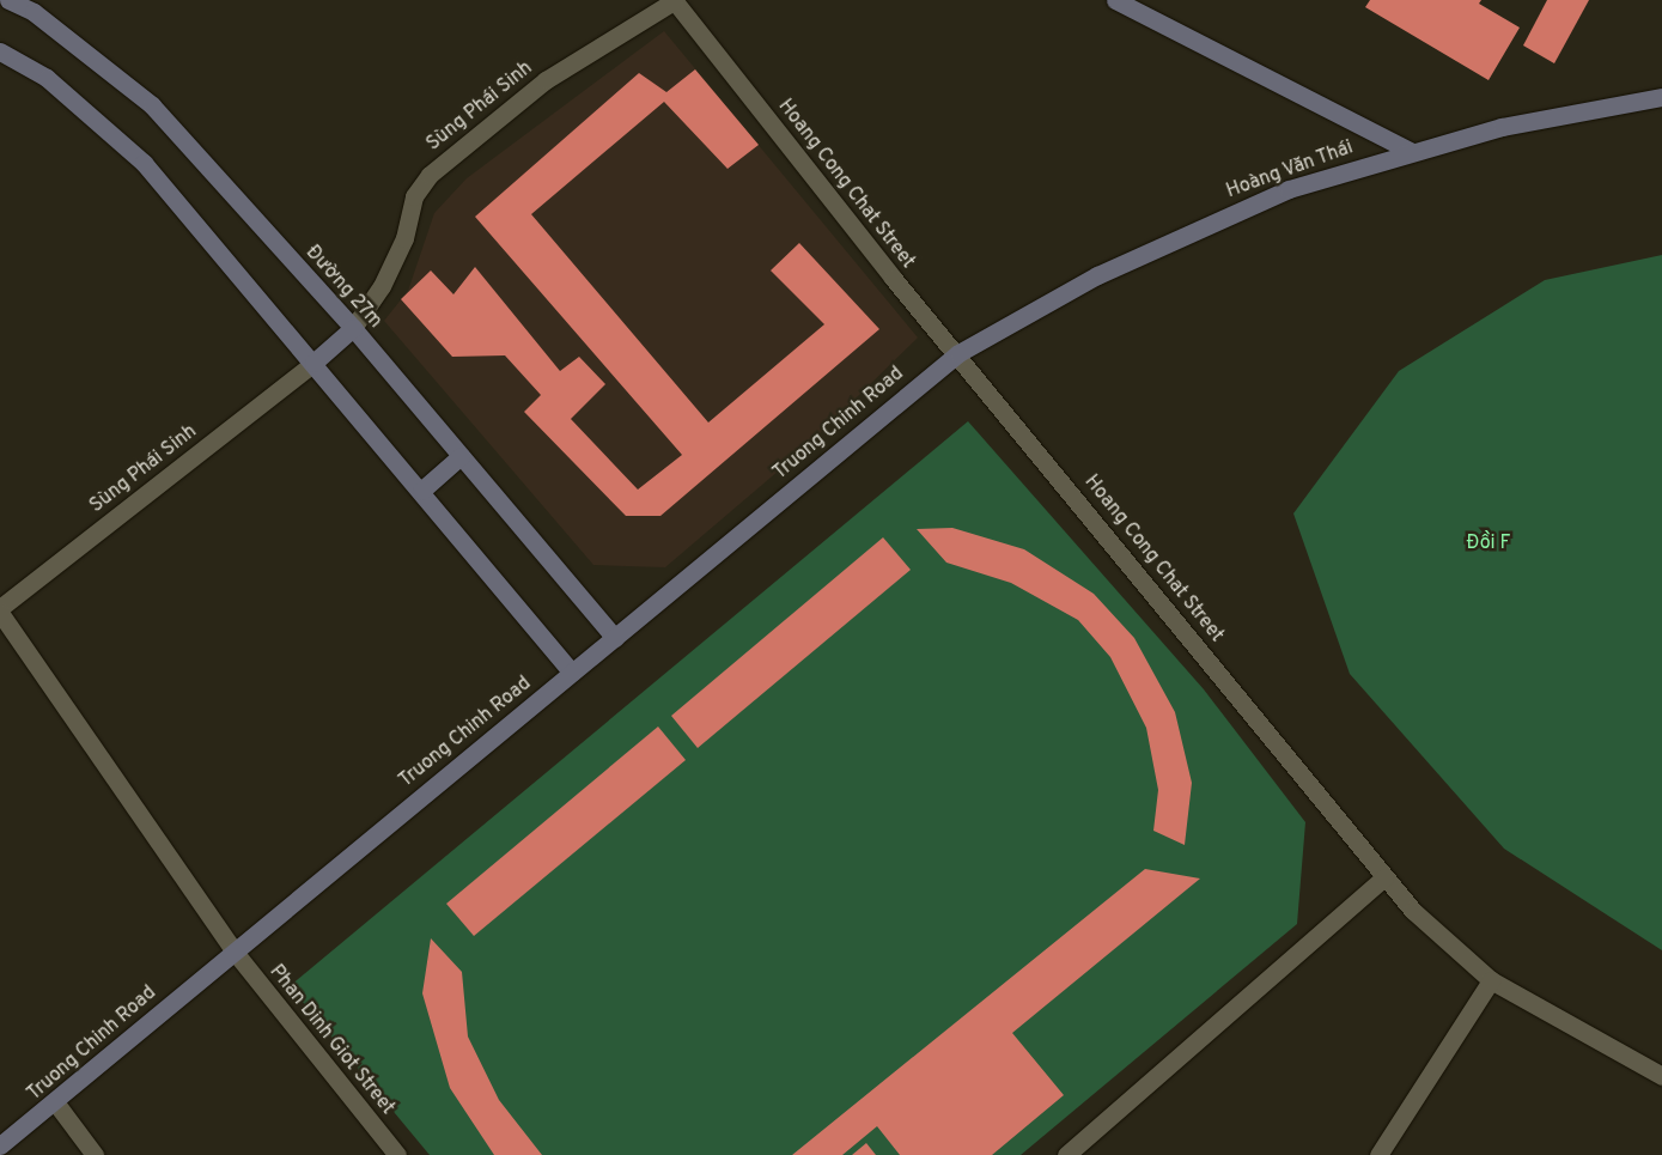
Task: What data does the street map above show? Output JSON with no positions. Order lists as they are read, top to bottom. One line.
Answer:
{"streets":{"street":["Sùng Phái Sinh","Hoàng Văn Thái","Hoang Cong Chat Street","Đường 27m","Truong Chinh Road","Phan Dinh Giot Street"]},"crossings":[["Sùng Phái Sinh","Hoang Cong Chat Street"],["Sùng Phái Sinh","Đường 27m"],["Sùng Phái Sinh","Phan Dinh Giot Street"],["Hoàng Văn Thái","Hoang Cong Chat Street"],["Hoàng Văn Thái","Truong Chinh Road"],["Hoang Cong Chat Street","Truong Chinh Road"],["Đường 27m","Truong Chinh Road"],["Truong Chinh Road","Phan Dinh Giot Street"]],"parks":["Đồi F"]}
